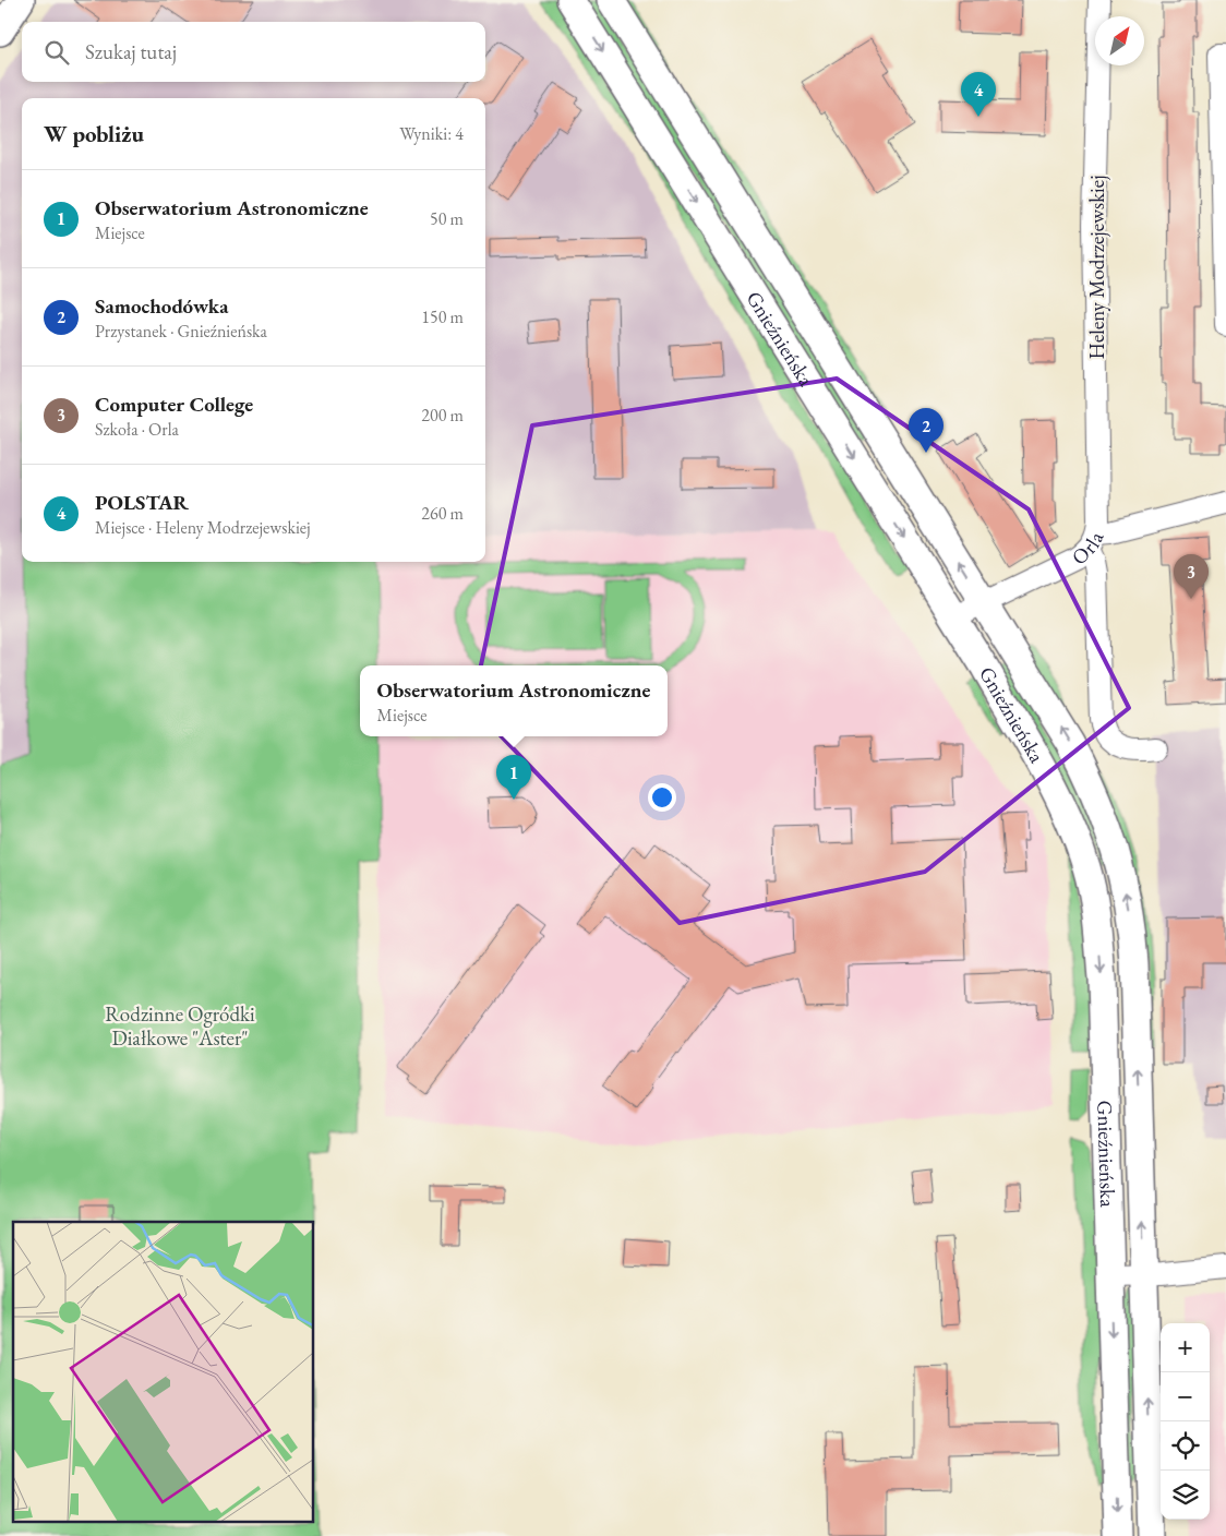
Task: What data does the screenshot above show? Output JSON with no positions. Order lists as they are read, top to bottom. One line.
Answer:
{"streets":{"street":["Heleny Modrzejewskiej","Gnieźnieńska","Orla"]},"crossings":[["Heleny Modrzejewskiej","Orla"],["Gnieźnieńska","Orla"]],"parks":["Rodzinne Ogródki Diałkowe \"Aster\""],"north":"top right","page":{"search":"Szukaj tutaj","pins":["4","2","3","1"],"heading":["W pobliżu","Wyniki: 4"],"list":[{"mark":"1","name":"Obserwatorium Astronomiczne","note":"Miejsce","value":"50 m"},{"mark":"2","name":"Samochodówka","note":"Przystanek · Gnieźnieńska","value":"150 m"},{"mark":"3","name":"Computer College","note":"Szkoła · Orla","value":"200 m"},{"mark":"4","name":"POLSTAR","note":"Miejsce · Heleny Modrzejewskiej","value":"260 m"}],"popup":["Obserwatorium Astronomiczne","Miejsce"],"map_buttons":["+","−"]}}
